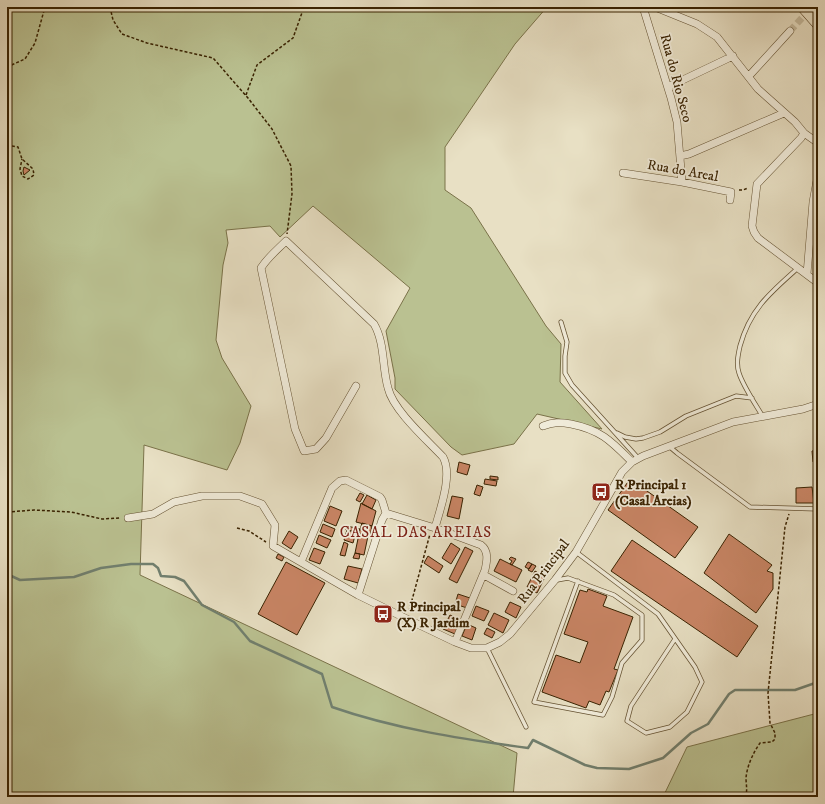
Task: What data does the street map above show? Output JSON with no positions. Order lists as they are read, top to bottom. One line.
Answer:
{"streets":{"street":["Rua do Rio Seco","Rua do Areal","Rua Principal"]},"crossings":[["Rua do Rio Seco","Rua do Areal"]],"districts":["CASAL DAS AREIAS"],"places":{"bus stop":["R Principal 1 (Casal Areias)","R Principal (X) R Jardim"]}}
